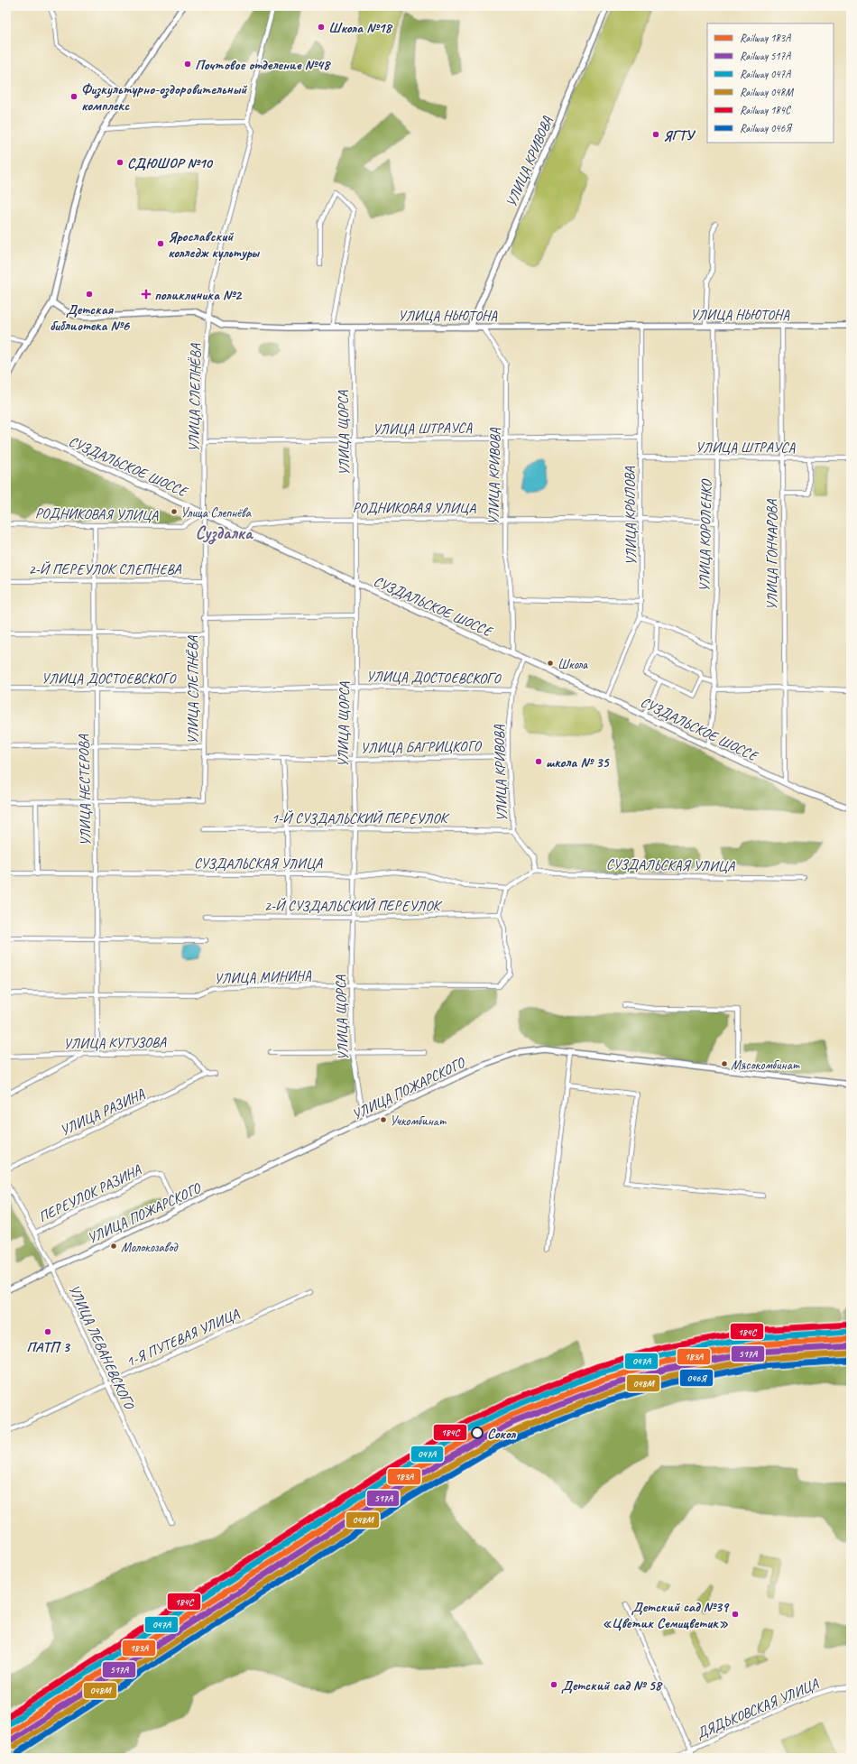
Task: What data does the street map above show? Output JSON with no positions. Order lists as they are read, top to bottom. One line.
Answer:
{"streets":{"main road":["СУЗДАЛЬСКОЕ ШОССЕ"],"street":["УЛИЦА КРИВОВА","УЛИЦА НЬЮТОНА","УЛИЦА СЛЕПНЁВА","УЛИЦА ШТРАУСА","УЛИЦА ЩОРСА","РОДНИКОВАЯ УЛИЦА","УЛИЦА КРЫЛОВА","УЛИЦА КОРОЛЕНКО","УЛИЦА ГОНЧАРОВА","2-Й ПЕРЕУЛОК СЛЕПНЕВА","УЛИЦА ДОСТОЕВСКОГО","УЛИЦА БАГРИЦКОГО","УЛИЦА НЕСТЕРОВА","1-Й СУЗДАЛЬСКИЙ ПЕРЕУЛОК","СУЗДАЛЬСКАЯ УЛИЦА","2-Й СУЗДАЛЬСКИЙ ПЕРЕУЛОК","УЛИЦА МИНИНА","УЛИЦА КУТУЗОВА","УЛИЦА ПОЖАРСКОГО","УЛИЦА РАЗИНА","ПЕРЕУЛОК РАЗИНА","1-Я ПУТЕВАЯ УЛИЦА","УЛИЦА ЛЕВАНЕВСКОГО","ДЯДЬКОВСКАЯ УЛИЦА"]},"crossings":[["УЛИЦА КРИВОВА","УЛИЦА НЬЮТОНА"],["УЛИЦА КРИВОВА","УЛИЦА ШТРАУСА"],["УЛИЦА КРИВОВА","СУЗДАЛЬСКОЕ ШОССЕ"],["УЛИЦА КРИВОВА","РОДНИКОВАЯ УЛИЦА"],["УЛИЦА КРИВОВА","УЛИЦА ДОСТОЕВСКОГО"],["УЛИЦА КРИВОВА","УЛИЦА БАГРИЦКОГО"],["УЛИЦА КРИВОВА","1-Й СУЗДАЛЬСКИЙ ПЕРЕУЛОК"],["УЛИЦА КРИВОВА","СУЗДАЛЬСКАЯ УЛИЦА"],["УЛИЦА НЬЮТОНА","УЛИЦА СЛЕПНЁВА"],["УЛИЦА НЬЮТОНА","УЛИЦА ЩОРСА"],["УЛИЦА НЬЮТОНА","УЛИЦА КРЫЛОВА"],["УЛИЦА НЬЮТОНА","УЛИЦА КОРОЛЕНКО"],["УЛИЦА НЬЮТОНА","УЛИЦА ГОНЧАРОВА"],["УЛИЦА СЛЕПНЁВА","УЛИЦА ШТРАУСА"],["УЛИЦА СЛЕПНЁВА","СУЗДАЛЬСКОЕ ШОССЕ"],["УЛИЦА СЛЕПНЁВА","РОДНИКОВАЯ УЛИЦА"],["УЛИЦА СЛЕПНЁВА","2-Й ПЕРЕУЛОК СЛЕПНЕВА"],["УЛИЦА СЛЕПНЁВА","УЛИЦА ДОСТОЕВСКОГО"],["УЛИЦА СЛЕПНЁВА","УЛИЦА БАГРИЦКОГО"],["УЛИЦА СЛЕПНЁВА","УЛИЦА НЕСТЕРОВА"],["УЛИЦА ШТРАУСА","УЛИЦА ЩОРСА"],["УЛИЦА ШТРАУСА","УЛИЦА КРЫЛОВА"],["УЛИЦА ШТРАУСА","УЛИЦА КОРОЛЕНКО"],["УЛИЦА ШТРАУСА","УЛИЦА ГОНЧАРОВА"],["УЛИЦА ЩОРСА","СУЗДАЛЬСКОЕ ШОССЕ"],["УЛИЦА ЩОРСА","РОДНИКОВАЯ УЛИЦА"],["УЛИЦА ЩОРСА","УЛИЦА ДОСТОЕВСКОГО"],["УЛИЦА ЩОРСА","УЛИЦА БАГРИЦКОГО"],["УЛИЦА ЩОРСА","1-Й СУЗДАЛЬСКИЙ ПЕРЕУЛОК"],["УЛИЦА ЩОРСА","СУЗДАЛЬСКАЯ УЛИЦА"],["УЛИЦА ЩОРСА","2-Й СУЗДАЛЬСКИЙ ПЕРЕУЛОК"],["УЛИЦА ЩОРСА","УЛИЦА МИНИНА"],["УЛИЦА ЩОРСА","УЛИЦА ПОЖАРСКОГО"],["СУЗДАЛЬСКОЕ ШОССЕ","РОДНИКОВАЯ УЛИЦА"],["СУЗДАЛЬСКОЕ ШОССЕ","УЛИЦА КРЫЛОВА"],["СУЗДАЛЬСКОЕ ШОССЕ","УЛИЦА КОРОЛЕНКО"],["СУЗДАЛЬСКОЕ ШОССЕ","УЛИЦА ГОНЧАРОВА"],["РОДНИКОВАЯ УЛИЦА","УЛИЦА КРЫЛОВА"],["РОДНИКОВАЯ УЛИЦА","УЛИЦА КОРОЛЕНКО"],["РОДНИКОВАЯ УЛИЦА","УЛИЦА НЕСТЕРОВА"],["2-Й ПЕРЕУЛОК СЛЕПНЕВА","УЛИЦА НЕСТЕРОВА"],["УЛИЦА ДОСТОЕВСКОГО","УЛИЦА НЕСТЕРОВА"],["УЛИЦА НЕСТЕРОВА","СУЗДАЛЬСКАЯ УЛИЦА"],["УЛИЦА НЕСТЕРОВА","УЛИЦА МИНИНА"],["УЛИЦА НЕСТЕРОВА","УЛИЦА КУТУЗОВА"],["2-Й СУЗДАЛЬСКИЙ ПЕРЕУЛОК","УЛИЦА МИНИНА"],["УЛИЦА КУТУЗОВА","УЛИЦА РАЗИНА"],["УЛИЦА ПОЖАРСКОГО","ПЕРЕУЛОК РАЗИНА"],["УЛИЦА ПОЖАРСКОГО","УЛИЦА ЛЕВАНЕВСКОГО"],["ПЕРЕУЛОК РАЗИНА","УЛИЦА ЛЕВАНЕВСКОГО"],["1-Я ПУТЕВАЯ УЛИЦА","УЛИЦА ЛЕВАНЕВСКОГО"]],"districts":["Суздалка"],"places":{"other":["Школа №18","Почтовое отделение №48","Физкультурно-оздоровительный комплекс","ЯГТУ","СДЮШОР №10","Ярославский колледж культуры","Детская библиотека №6","Улица Слепнёва","Школа","школа № 35","Мясокомбинат","Учкомбинат","Молокозавод","ПАТП 3","Сокол","Детский сад №39 «Цветик Семицветик»","Детский сад № 58"],"health":["поликлиника №2"]},"lines":["rail line 184С","rail line 047А","rail line 183А","rail line 517А","rail line 048М","rail line 046Я"],"legend":["Railway 183А","Railway 517А","Railway 047А","Railway 048М","Railway 184С","Railway 046Я"]}
